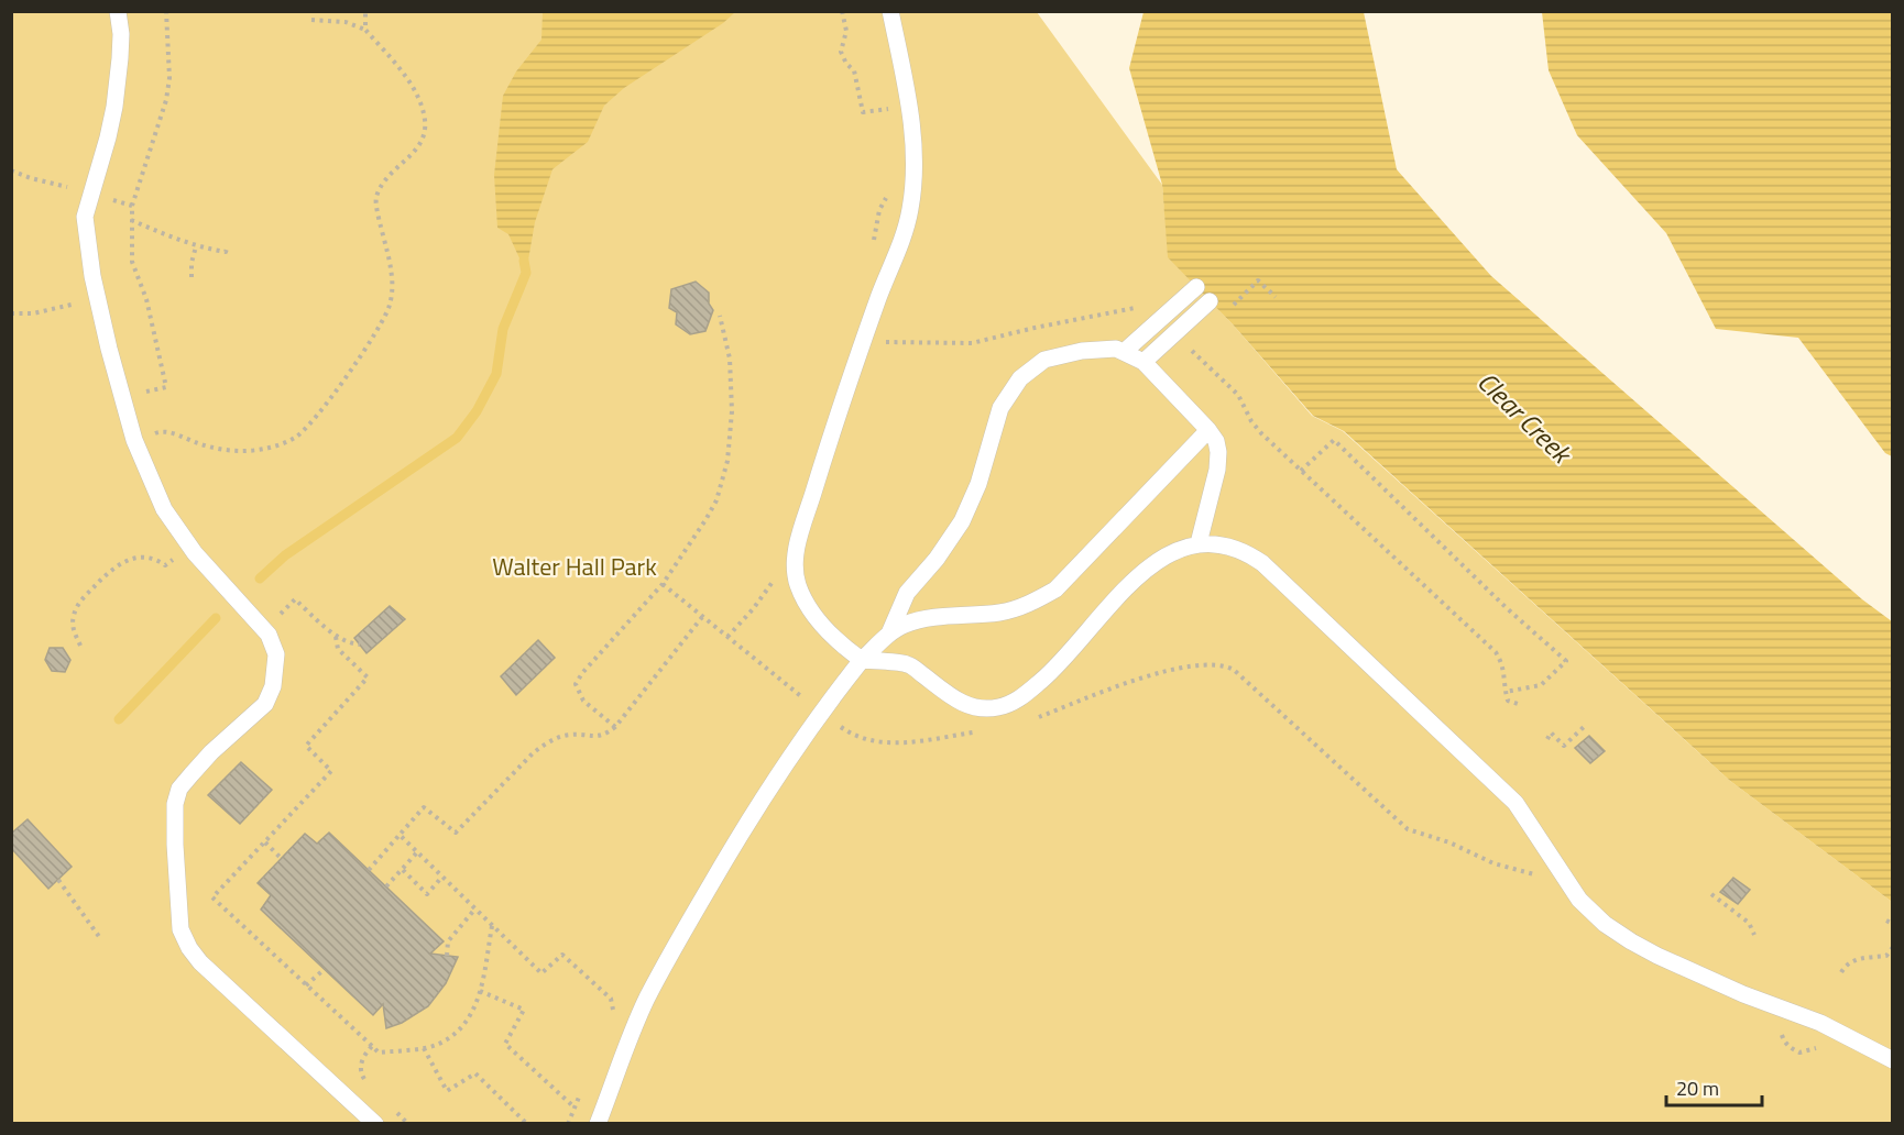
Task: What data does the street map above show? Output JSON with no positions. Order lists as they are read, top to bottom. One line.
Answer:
{"water":["Clear Creek"],"parks":["Walter Hall Park"],"scale_bar":"20 m"}
